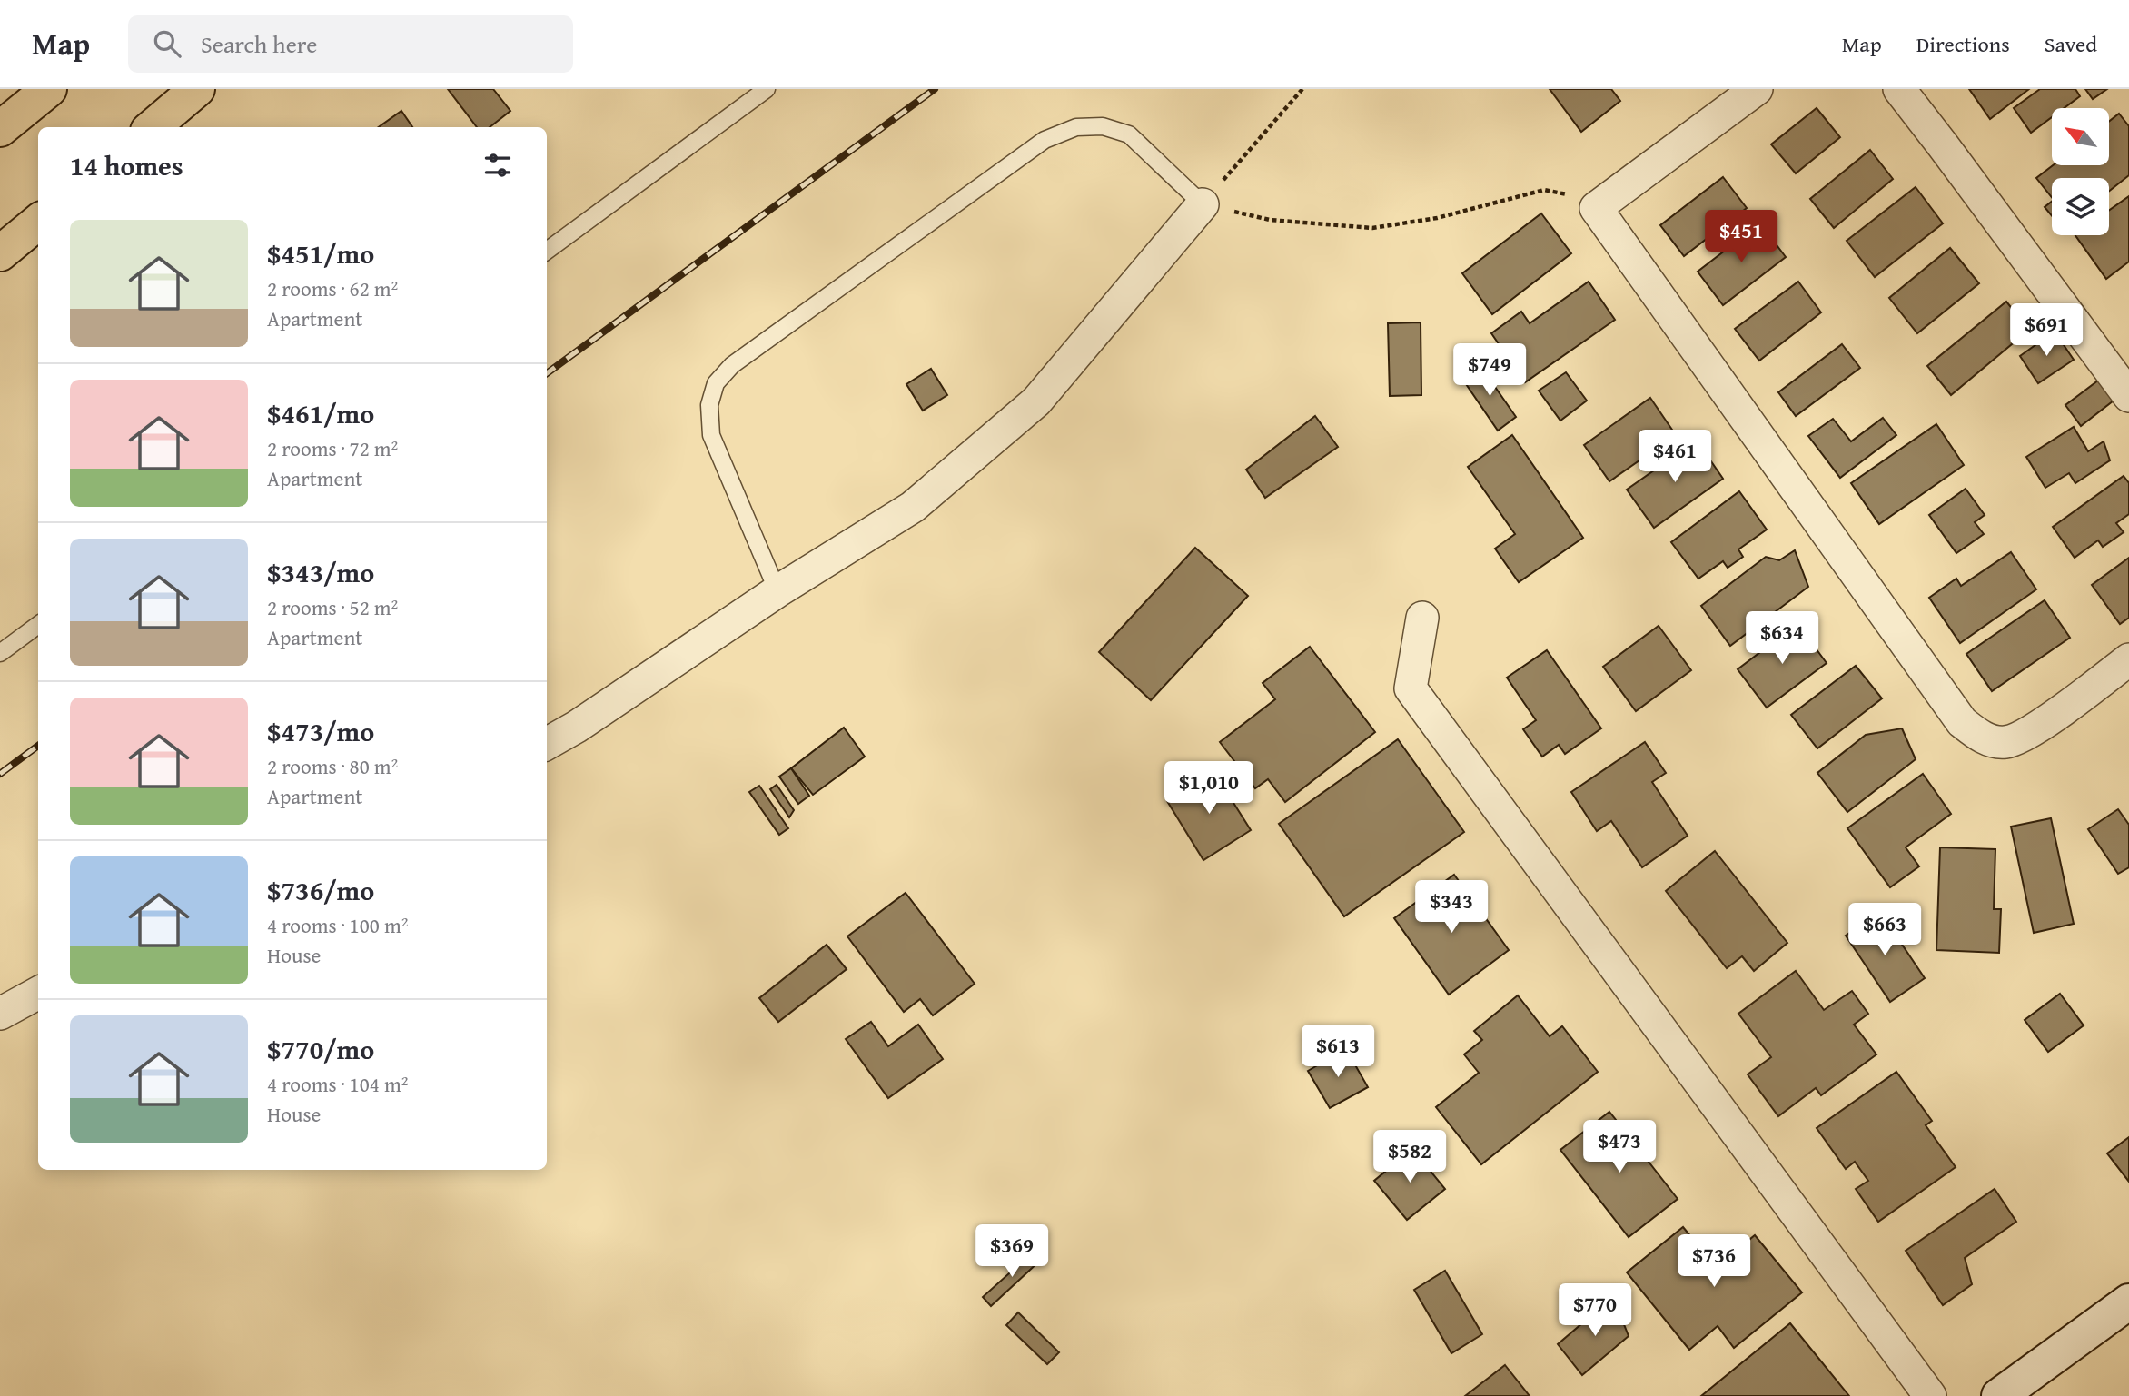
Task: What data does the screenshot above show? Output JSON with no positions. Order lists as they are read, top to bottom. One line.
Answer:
{"north":"top left","page":{"header":"Map","search":"Search here","nav":["Map","Directions","Saved"],"heading":"14 homes","list":[{"name":"$451/mo","note":"2 rooms · 62 m² · Apartment"},{"name":"$461/mo","note":"2 rooms · 72 m² · Apartment"},{"name":"$343/mo","note":"2 rooms · 52 m² · Apartment"},{"name":"$473/mo","note":"2 rooms · 80 m² · Apartment"},{"name":"$736/mo","note":"4 rooms · 100 m² · House"},{"name":"$770/mo","note":"4 rooms · 104 m² · House"}],"price":["$451","$691","$749","$461","$634","$1,010","$343","$663","$613","$473","$582","$369","$736","$770"]}}
